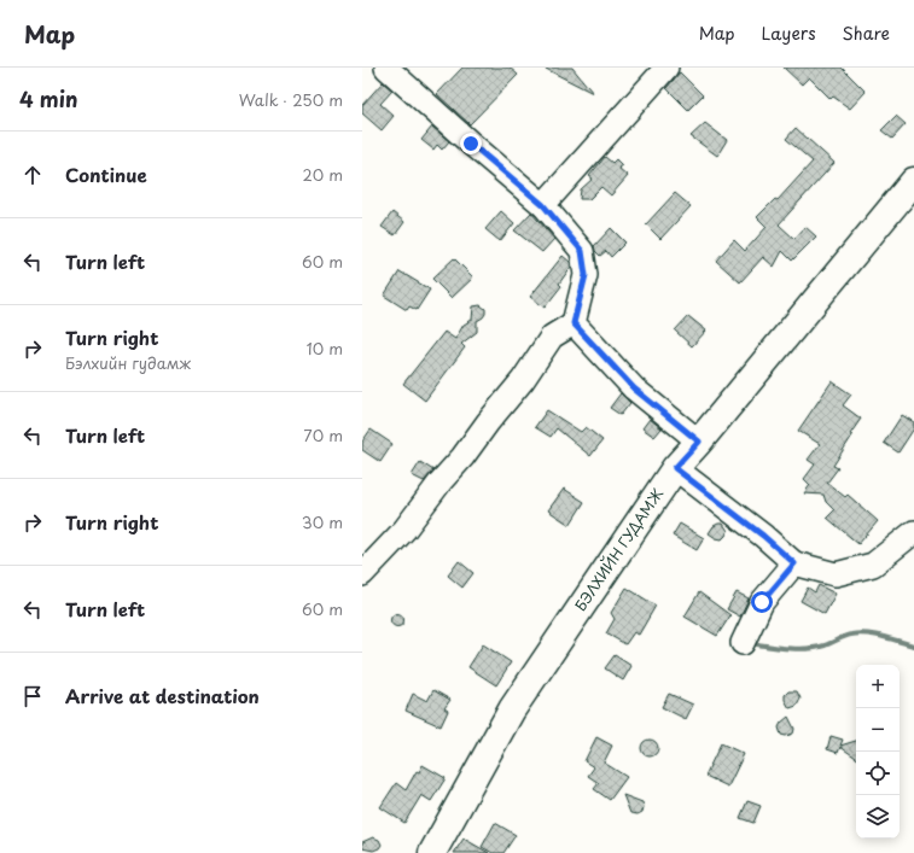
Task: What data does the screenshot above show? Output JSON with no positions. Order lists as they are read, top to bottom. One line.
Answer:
{"streets":{"main road":["БЭЛХИЙН ГУДАМЖ"]},"page":{"header":"Map","nav":["Map","Layers","Share"],"heading":["4 min","Walk · 250 m"],"list":[["Continue","20 m"],["Turn left","60 m"],["Turn right","Бэлхийн гудамж","10 m"],["Turn left","70 m"],["Turn right","30 m"],["Turn left","60 m"],"Arrive at destination"],"map_buttons":["+","−"]}}
